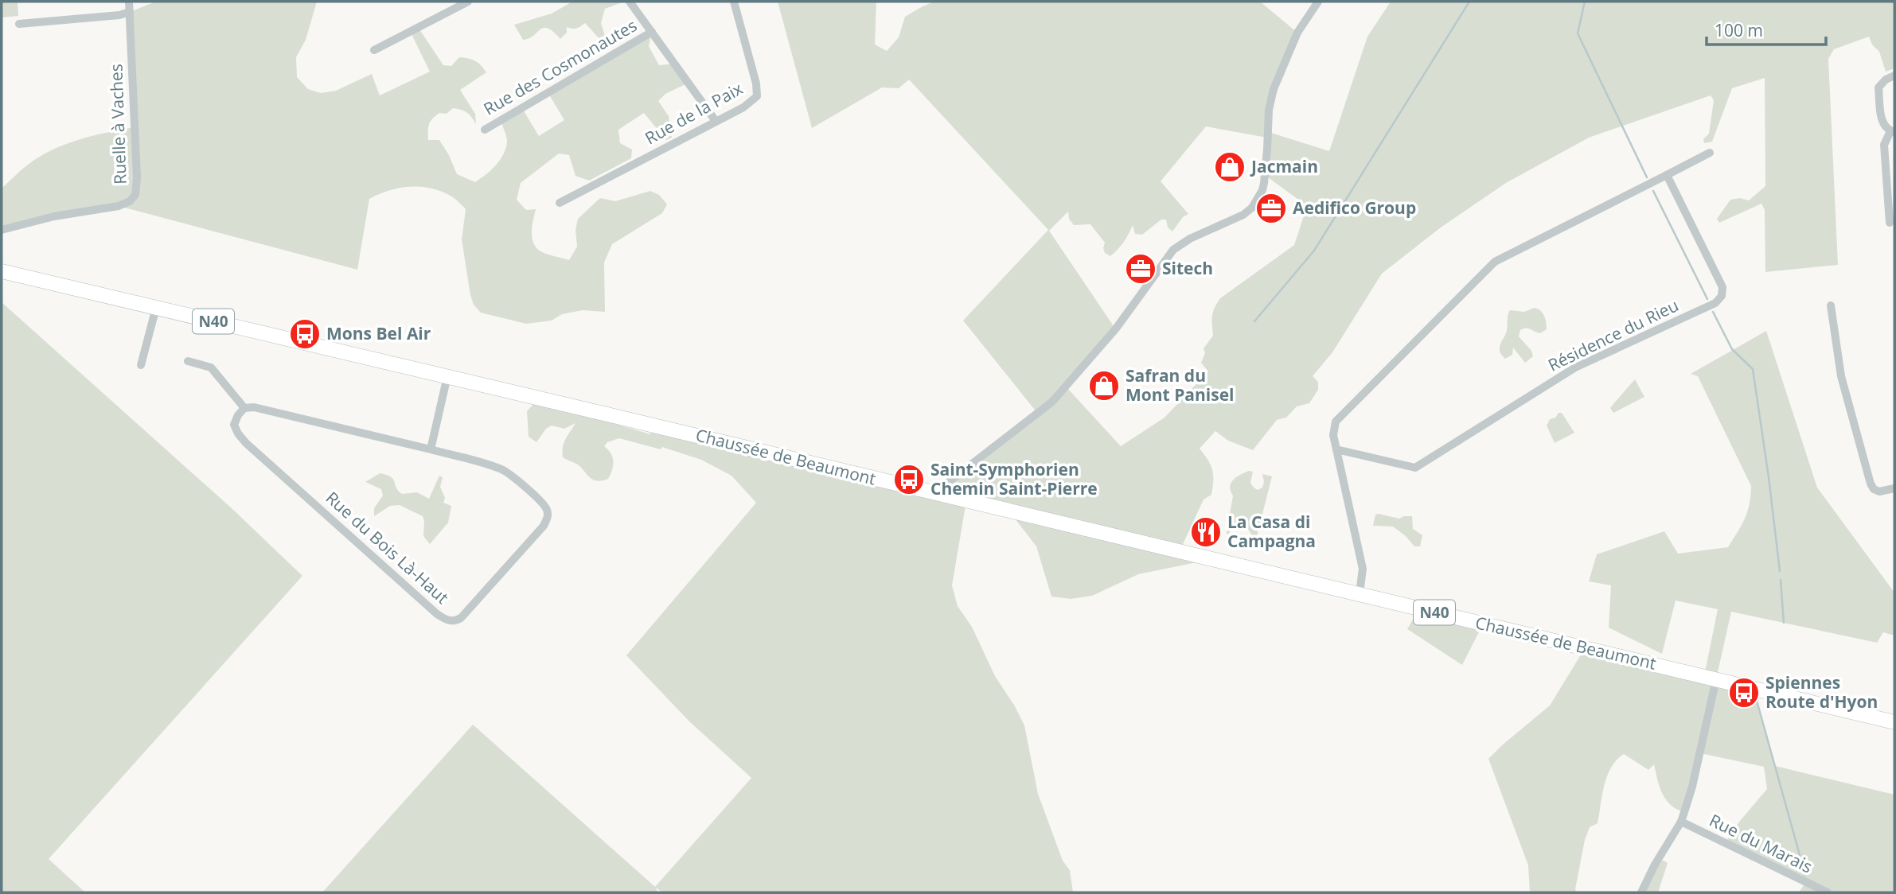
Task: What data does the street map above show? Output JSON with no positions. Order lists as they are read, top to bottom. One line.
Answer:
{"streets":{"main road":["N40","Chaussée de Beaumont"],"street":["Rue des Cosmonautes","Rue de la Paix","Ruelle à Vaches","Résidence du Rieu","Rue du Bois Là-Haut","Rue du Marais"]},"places":{"shop":["Jacmain","Safran du Mont Panisel"],"office":["Aedifico Group","Sitech"],"bus stop":["Mons Bel Air","Saint-Symphorien Chemin Saint-Pierre","Spiennes Route d'Hyon"],"restaurant":["La Casa di Campagna"]},"scale_bar":"100 m"}
